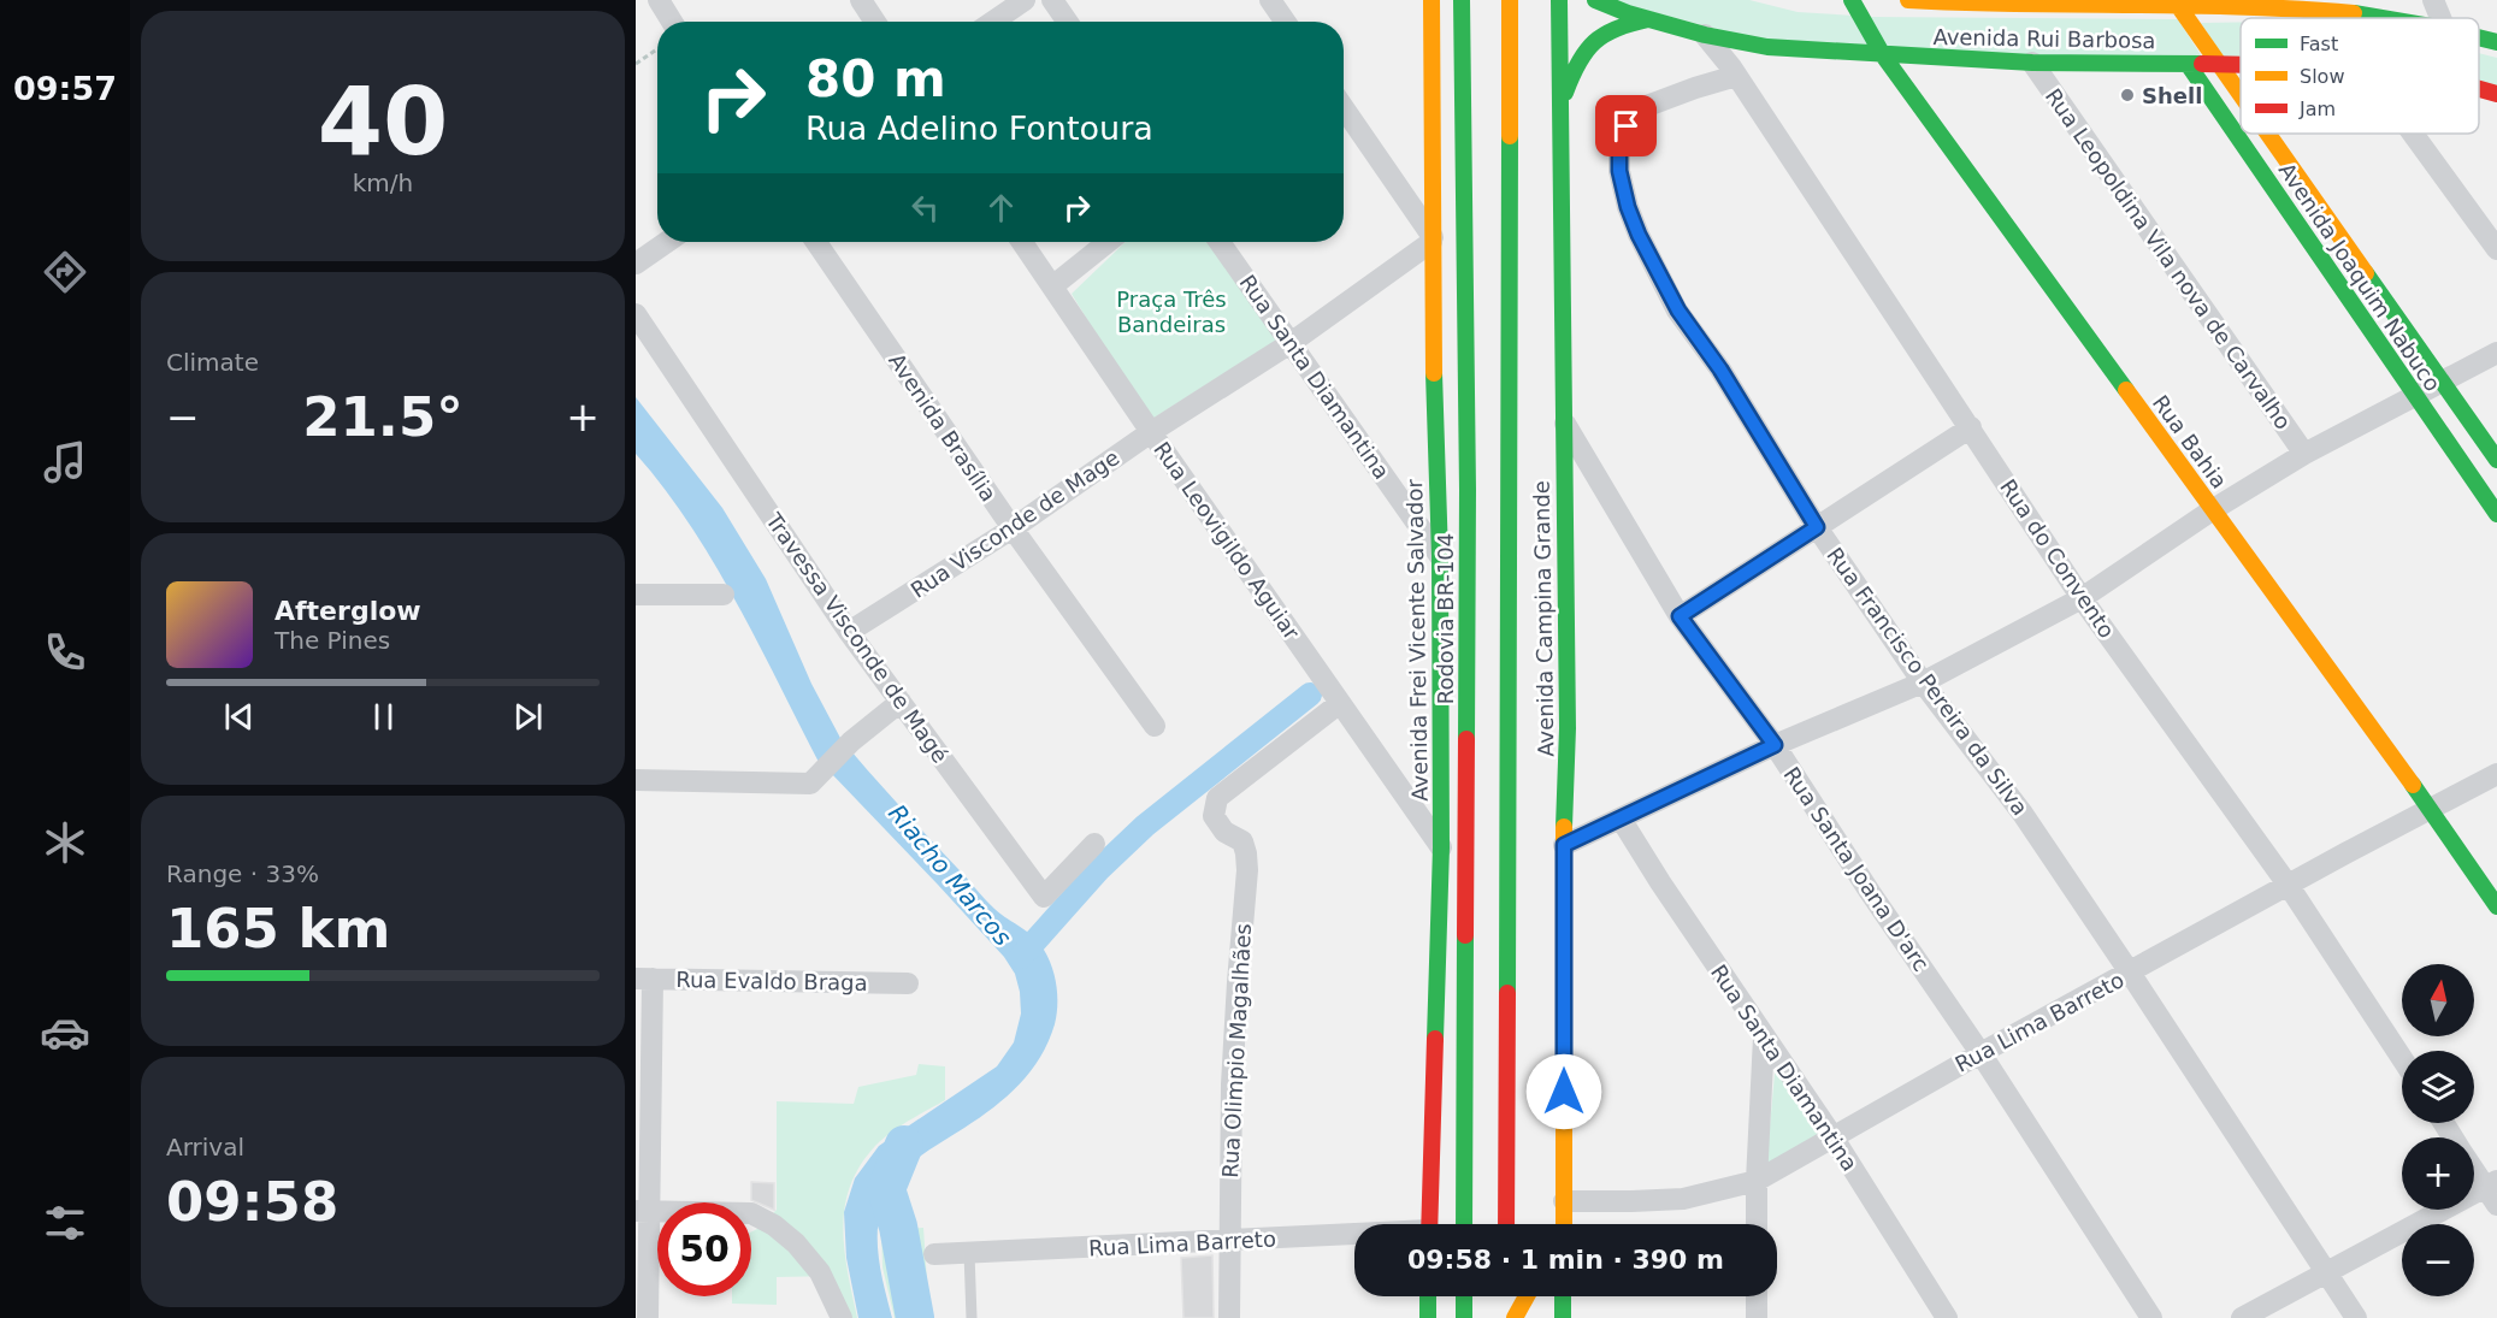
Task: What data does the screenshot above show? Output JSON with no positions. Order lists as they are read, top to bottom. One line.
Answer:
{"streets":{"main road":["Avenida Rui Barbosa","Avenida Joaquim Nabuco","Rua Bahia","Rodovia BR-104","Avenida Campina Grande","Avenida Frei Vicente Salvador"],"street":["Rua Leopoldina Vila nova de Carvalho","Rua Santa Diamantina","Avenida Brasília","Rua Visconde de Mage","Rua Leovigildo Aguiar","Rua do Convento","Travessa Visconde de Magé","Rua Francisco Pereira da Silva","Rua Santa Joana D'arc","Rua Evaldo Braga","Rua Lima Barreto","Rua Olimpio Magalhães"]},"crossings":[["Avenida Rui Barbosa","Rua Leopoldina Vila nova de Carvalho"],["Avenida Rui Barbosa","Avenida Joaquim Nabuco"],["Avenida Rui Barbosa","Rua Bahia"],["Avenida Rui Barbosa","Rua do Convento"],["Rua Santa Diamantina","Rua Visconde de Mage"],["Rua Santa Diamantina","Avenida Frei Vicente Salvador"],["Rua Santa Diamantina","Rua Lima Barreto"],["Avenida Brasília","Rua Visconde de Mage"],["Rua Bahia","Rua Lima Barreto"],["Rua Visconde de Mage","Rua Leovigildo Aguiar"],["Rua Visconde de Mage","Travessa Visconde de Magé"],["Rua Visconde de Mage","Avenida Frei Vicente Salvador"],["Rua Leovigildo Aguiar","Avenida Frei Vicente Salvador"],["Rua Leovigildo Aguiar","Rua Olimpio Magalhães"],["Rua do Convento","Rua Francisco Pereira da Silva"],["Rua do Convento","Rua Lima Barreto"],["Avenida Campina Grande","Rua Santa Joana D'arc"],["Avenida Campina Grande","Rua Lima Barreto"],["Rua Francisco Pereira da Silva","Rua Lima Barreto"],["Rua Santa Joana D'arc","Rua Lima Barreto"],["Rua Lima Barreto","Rua Olimpio Magalhães"]],"water":["Riacho Marcos"],"parks":["Praça Três Bandeiras"],"places":["Shell"],"legend":["Fast","Slow","Jam"],"north":"top","page":{"tabs":"09:57","tile":[["40","km/h"],"Climate",["Range · 33%","165 km"],["Arrival","09:58"]],"turn":["80 m","Rua Adelino Fontoura"],"heat":["−","21.5°","+"],"song":["Afterglow","The Pines"],"map_buttons":["+","−"],"limit":"50","trip":"09:58 · 1 min · 390 m"}}
